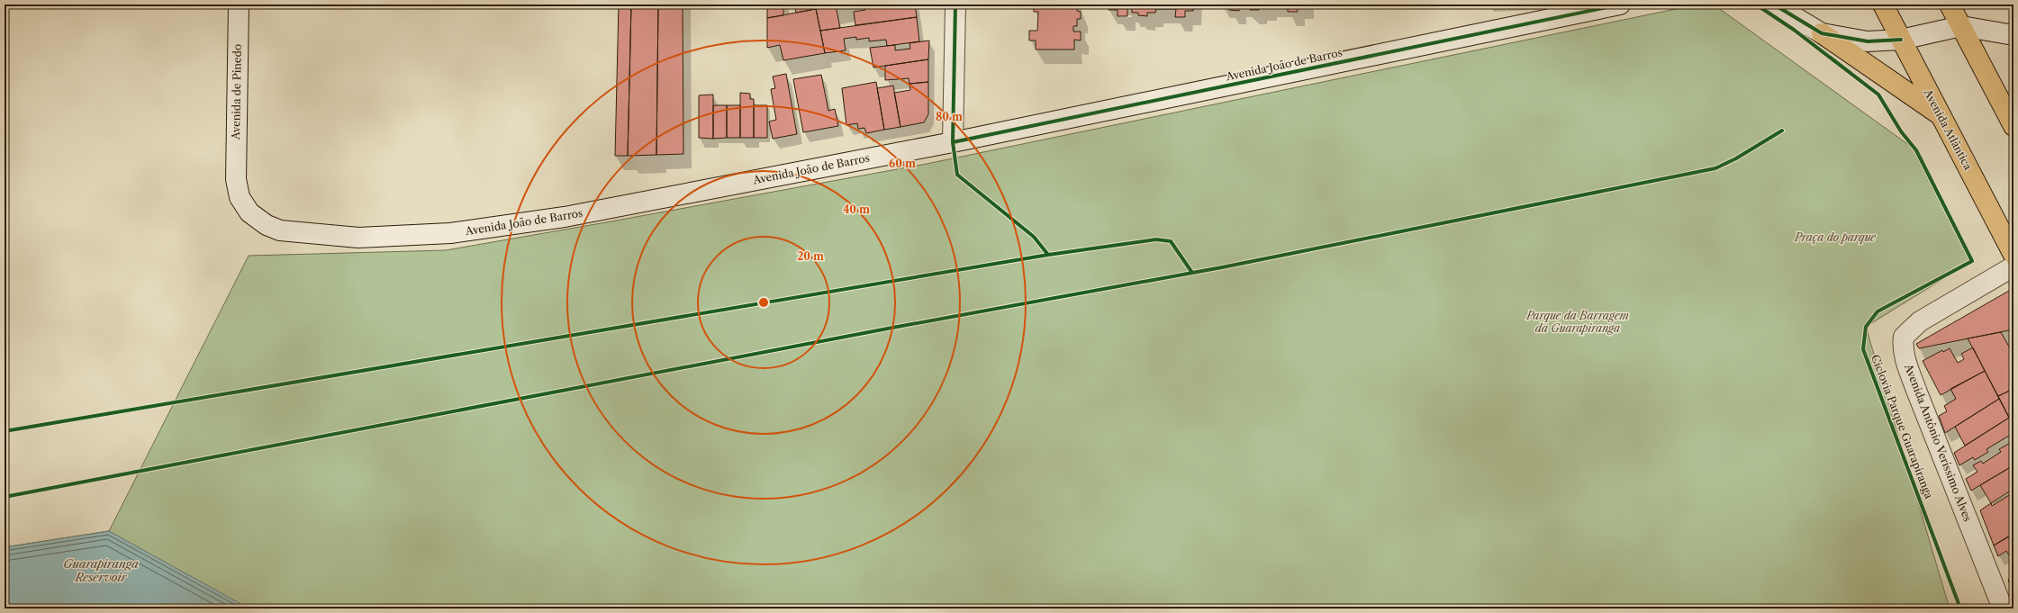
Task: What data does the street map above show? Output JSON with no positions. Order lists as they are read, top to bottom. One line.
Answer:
{"streets":{"main road":["Avenida Atlântica"],"street":["Avenida João de Barros","Avenida de Pinedo","Avenida Antônio Veríssimo Alves"],"cycle path":["Ciclovia Parque Guarapiranga"]},"crossings":[["Avenida João de Barros","Avenida de Pinedo"]],"water":["Guarapiranga Reservoir"],"parks":["Praça do parque","Parque da Barragem da Guarapiranga"],"rings":["80 m","60 m","40 m","20 m"]}
